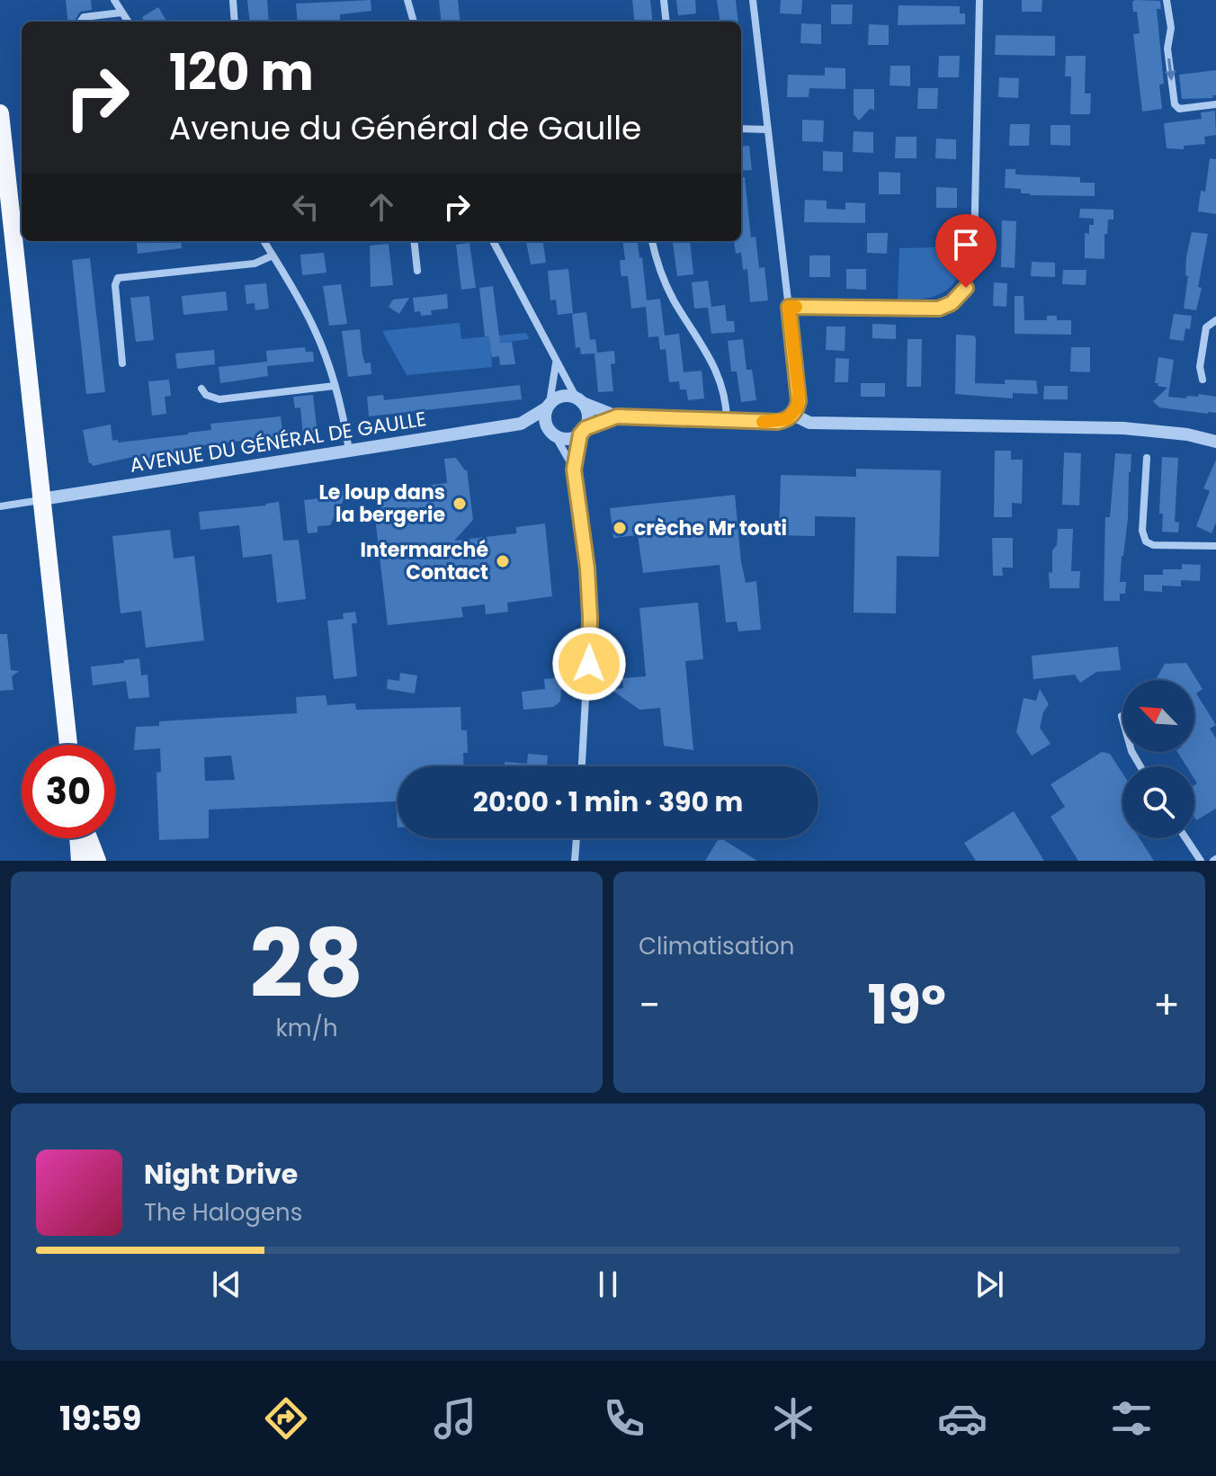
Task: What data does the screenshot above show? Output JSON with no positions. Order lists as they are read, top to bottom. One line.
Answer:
{"streets":{"street":["AVENUE DU GÉNÉRAL DE GAULLE"]},"places":["Le loup dans la bergerie","crèche Mr touti","Intermarché Contact"],"north":"top left","page":{"turn":["120 m","Avenue du Général de Gaulle"],"limit":"30","trip":"20:00 · 1 min · 390 m","tile":[["28","km/h"],"Climatisation"],"heat":["−","19°","+"],"song":["Night Drive","The Halogens"],"tabs":"19:59"}}
